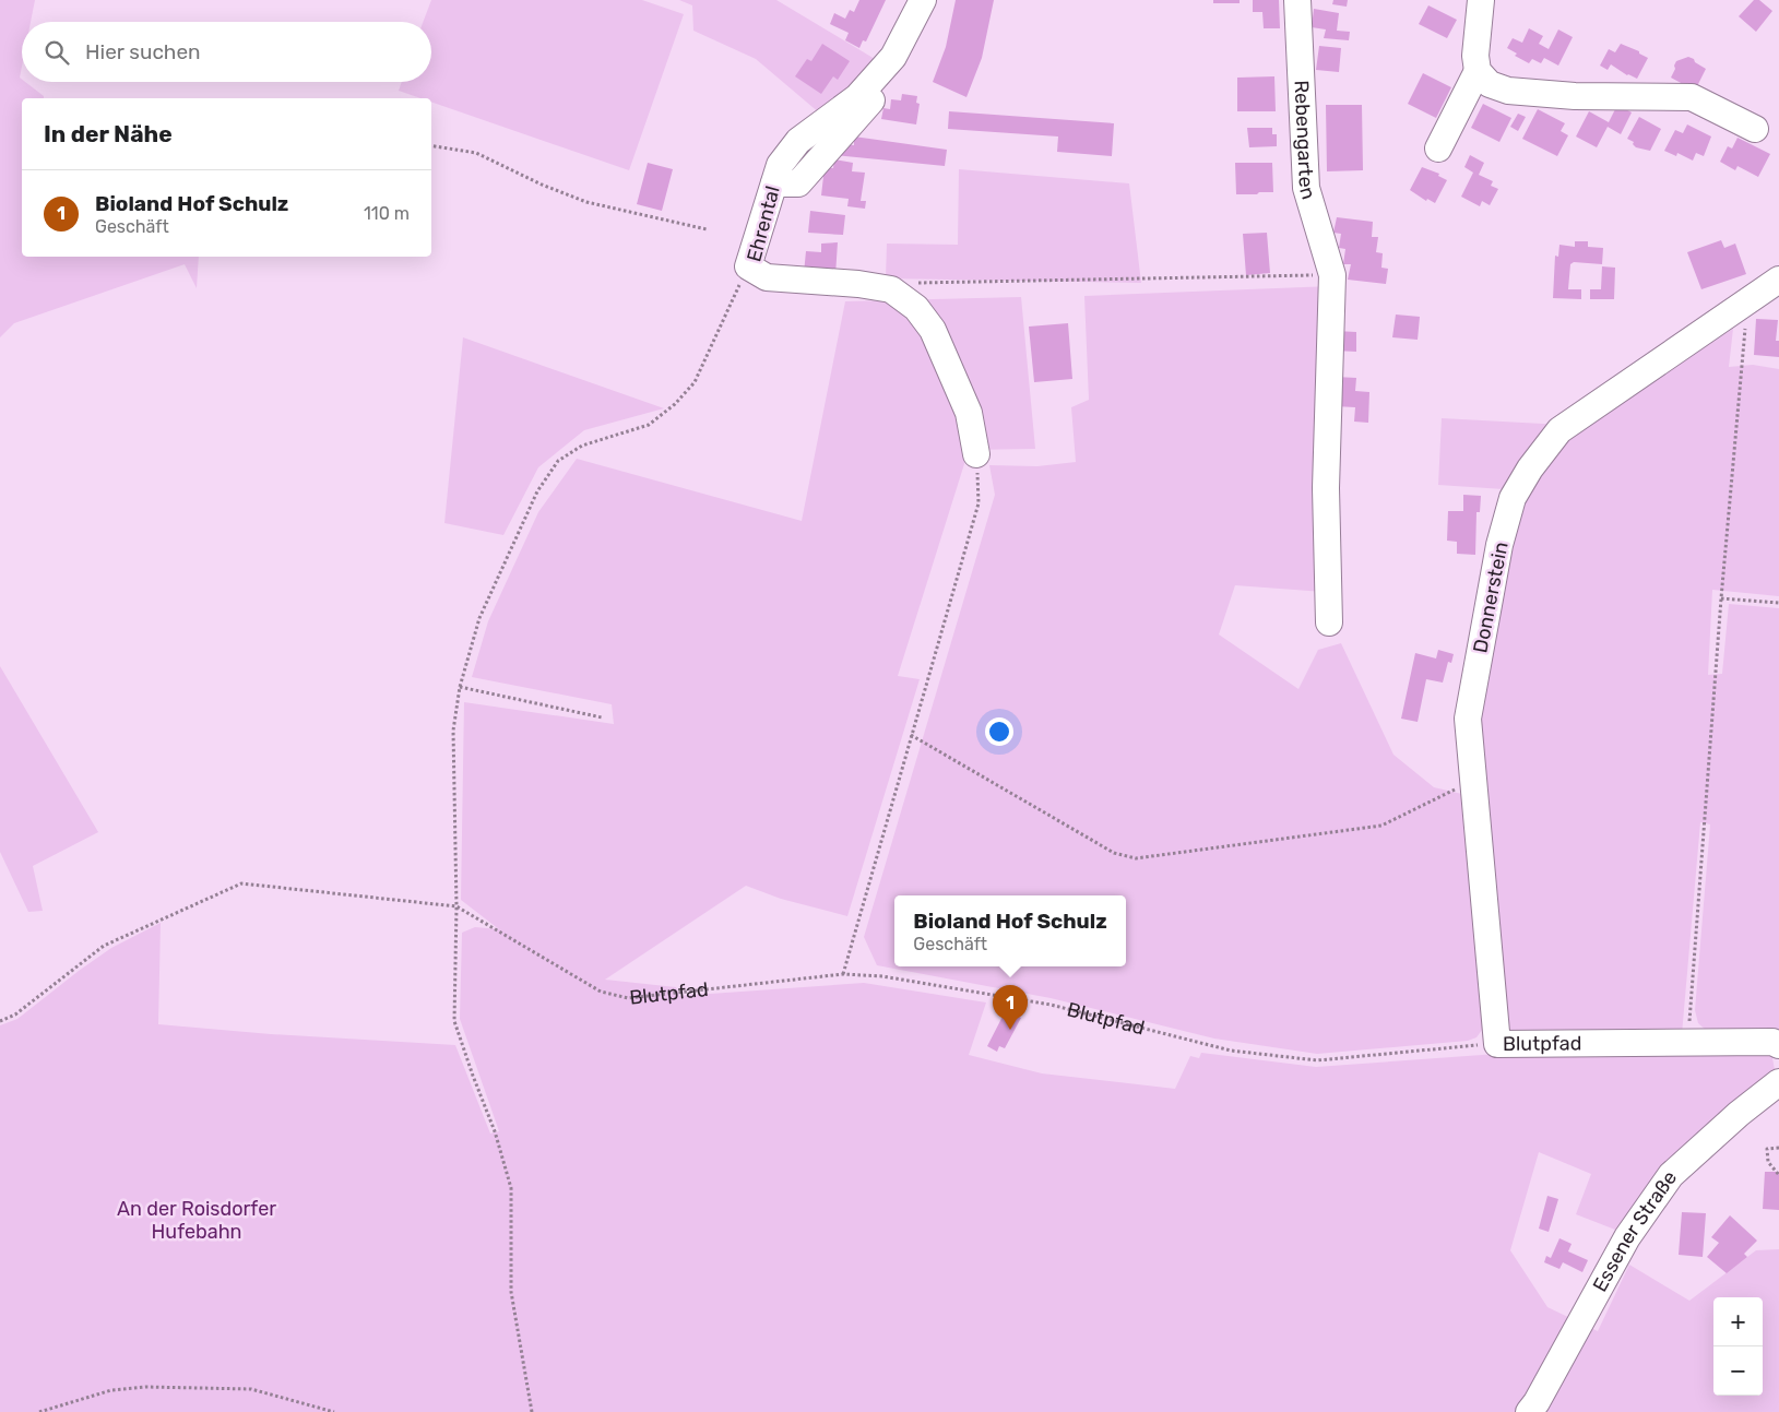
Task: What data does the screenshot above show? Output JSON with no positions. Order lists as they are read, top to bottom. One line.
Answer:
{"streets":{"street":["Rebengarten","Ehrental","Donnerstein","Blutpfad","Essener Straße"]},"crossings":[["Donnerstein","Blutpfad"]],"parks":["An der Roisdorfer Hufebahn"],"page":{"search":"Hier suchen","heading":"In der Nähe","list":[{"mark":"1","name":"Bioland Hof Schulz","note":"Geschäft","value":"110 m"}],"popup":["Bioland Hof Schulz","Geschäft"],"pins":"1","map_buttons":["+","−"]}}
